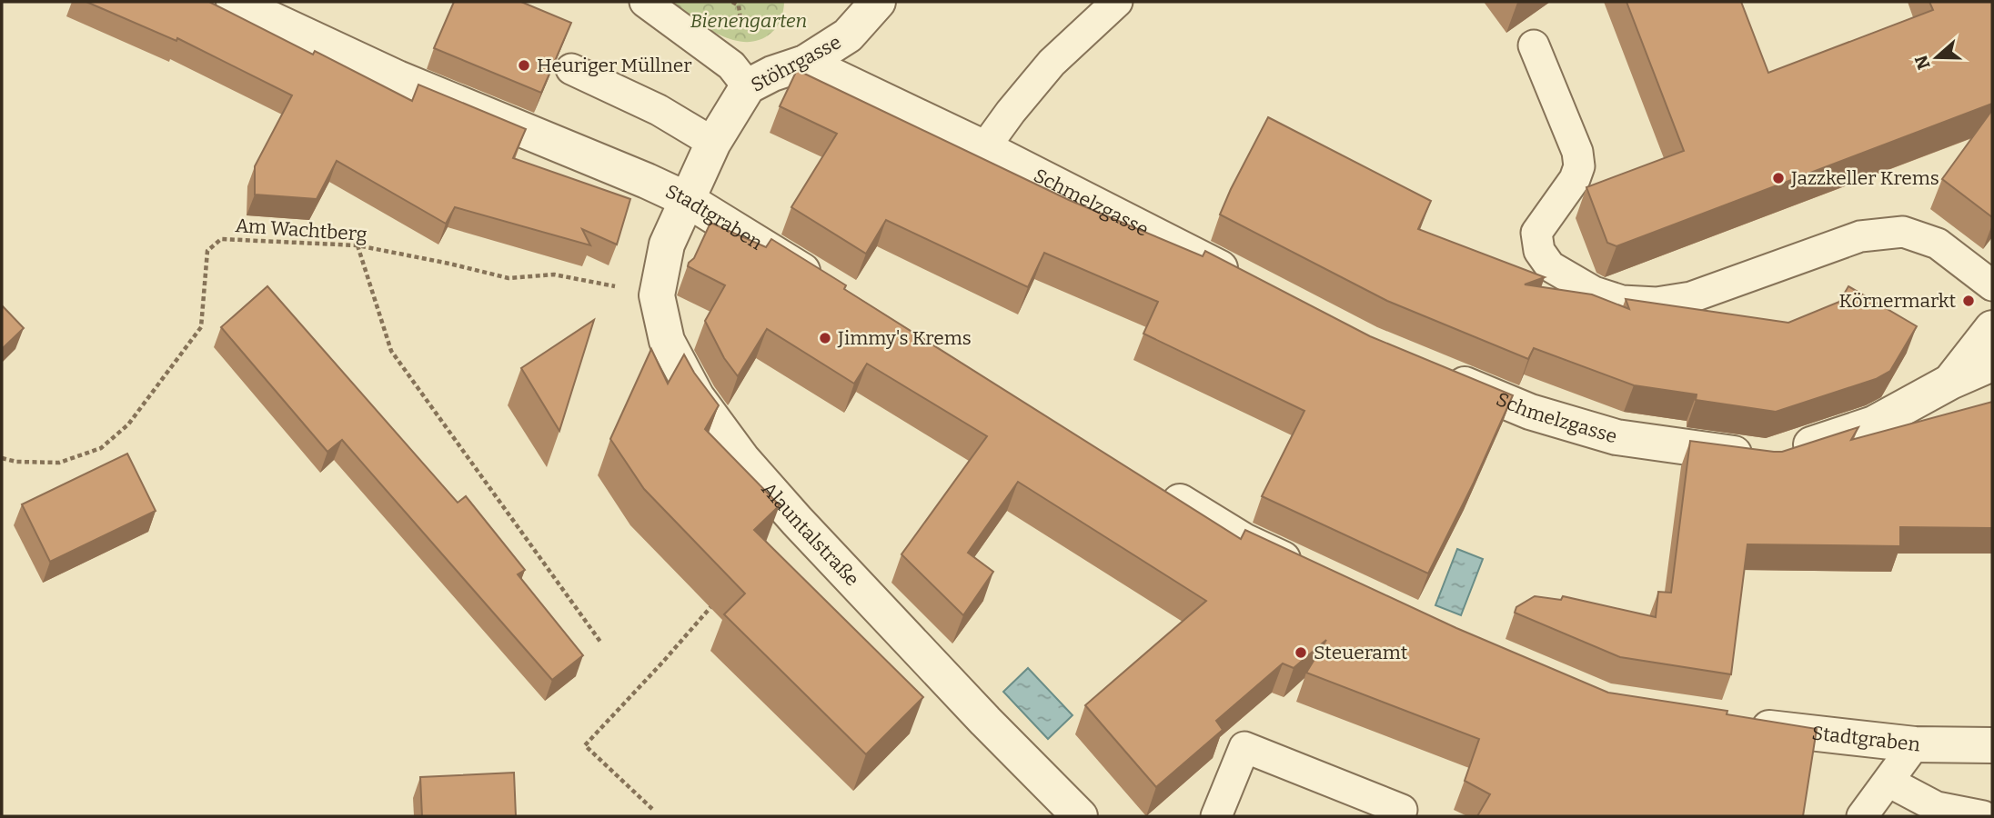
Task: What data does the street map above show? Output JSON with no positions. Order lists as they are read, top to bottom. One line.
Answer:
{"streets":{"street":["Stöhrgasse","Schmelzgasse","Stadtgraben","Alauntalstraße"],"path":["Am Wachtberg"]},"crossings":[["Stöhrgasse","Schmelzgasse"],["Stöhrgasse","Stadtgraben"],["Stöhrgasse","Alauntalstraße"],["Stadtgraben","Alauntalstraße"]],"parks":["Bienengarten"],"places":["Heuriger Müllner","Jazzkeller Krems","Körnermarkt","Jimmy's Krems","Steueramt"],"north":"left"}
